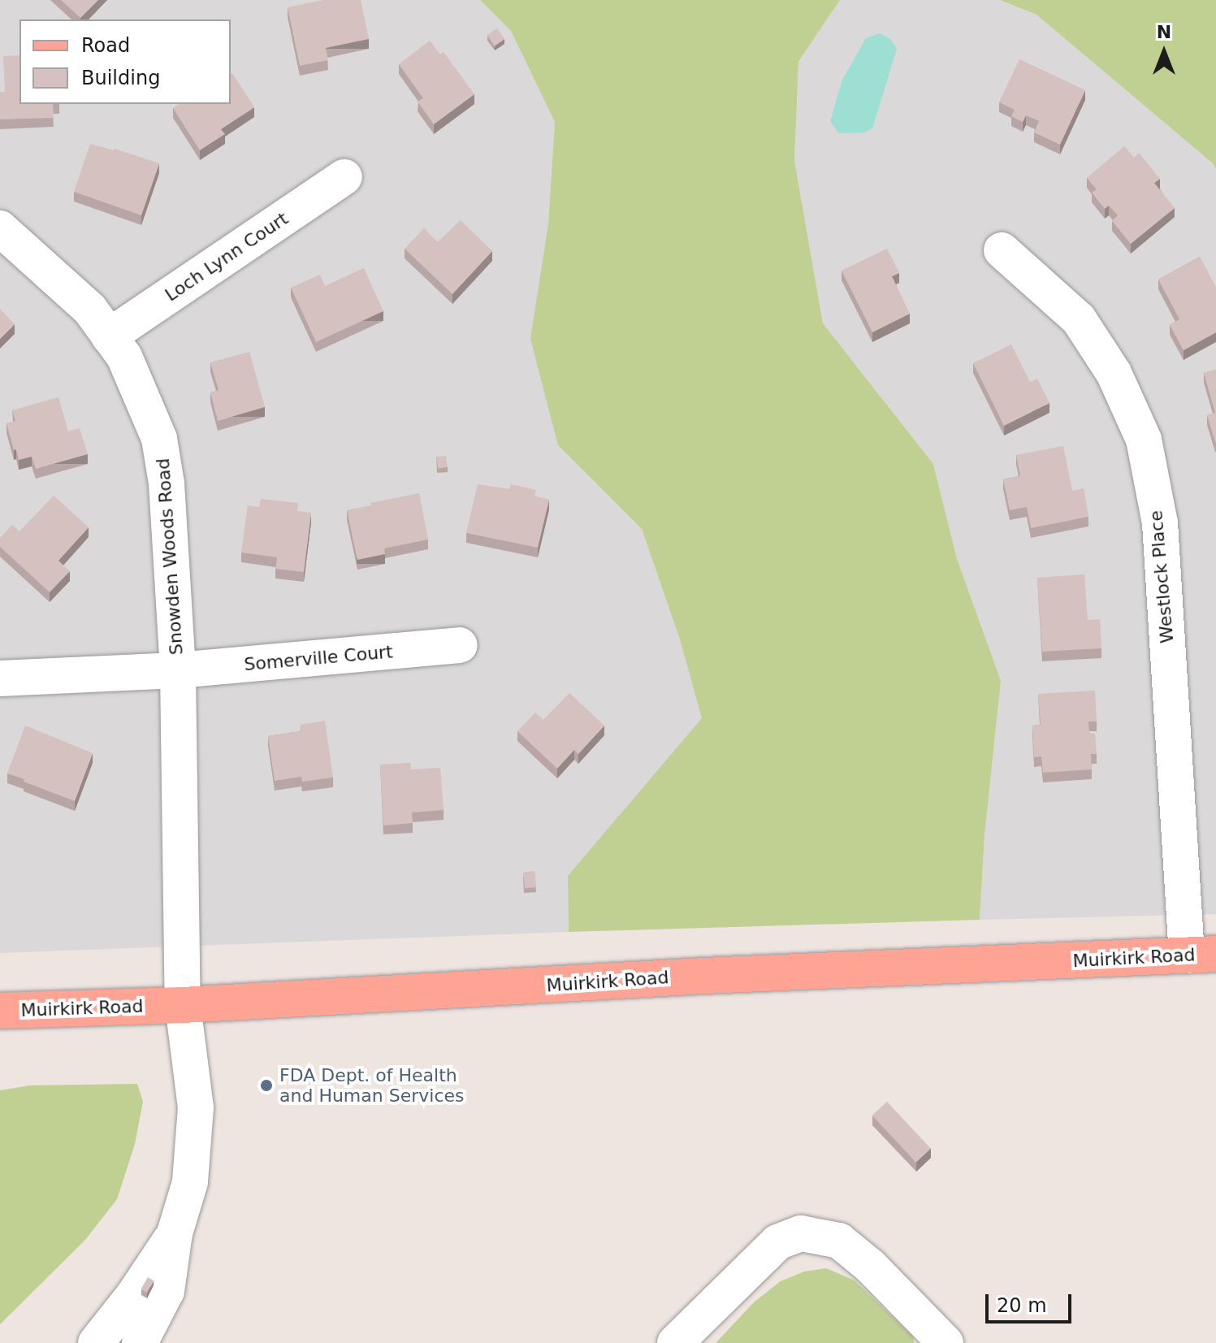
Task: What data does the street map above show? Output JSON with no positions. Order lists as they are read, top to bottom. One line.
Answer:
{"streets":{"main road":["Muirkirk Road"],"street":["Loch Lynn Court","Snowden Woods Road","Westlock Place","Somerville Court"]},"crossings":[["Loch Lynn Court","Snowden Woods Road"],["Snowden Woods Road","Somerville Court"],["Snowden Woods Road","Muirkirk Road"],["Westlock Place","Muirkirk Road"]],"places":["FDA Dept. of Health and Human Services"],"legend":["Road","Building"],"scale_bar":"20 m","north":"top"}
